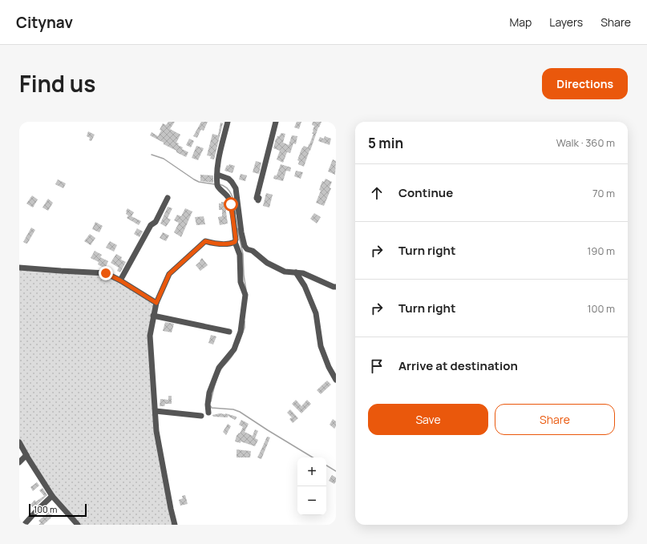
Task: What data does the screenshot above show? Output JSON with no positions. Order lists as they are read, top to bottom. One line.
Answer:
{"scale_bar":"100 m","page":{"header":"Citynav","nav":["Map","Layers","Share"],"title":"Find us","buttons":["Directions",["Save","Share"]],"heading":["5 min","Walk · 360 m"],"list":[["Continue","70 m"],["Turn right","190 m"],["Turn right","100 m"],"Arrive at destination"],"map_buttons":["+","−"],"scale":"100 m"}}
